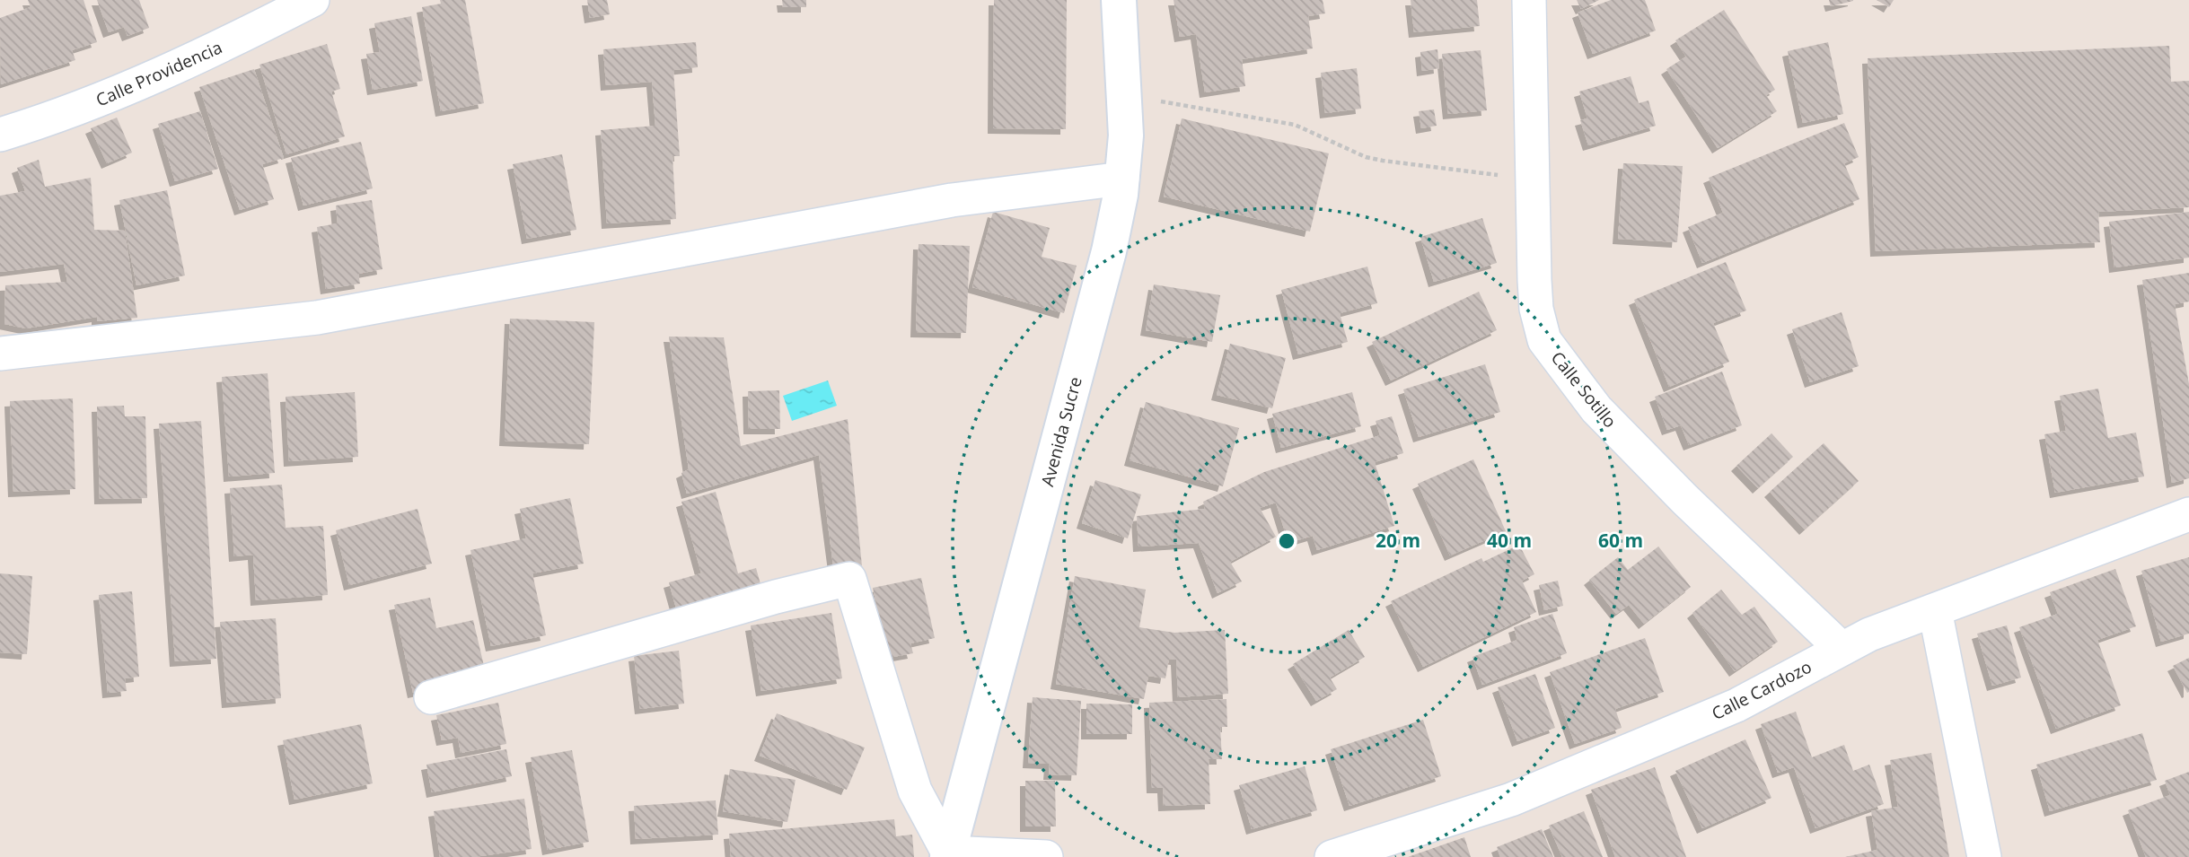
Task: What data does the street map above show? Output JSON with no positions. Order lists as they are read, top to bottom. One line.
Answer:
{"streets":{"street":["Calle Providencia","Calle Sotillo","Avenida Sucre","Calle Cardozo"]},"crossings":[["Calle Sotillo","Calle Cardozo"]],"rings":["20 m","40 m","60 m"]}
